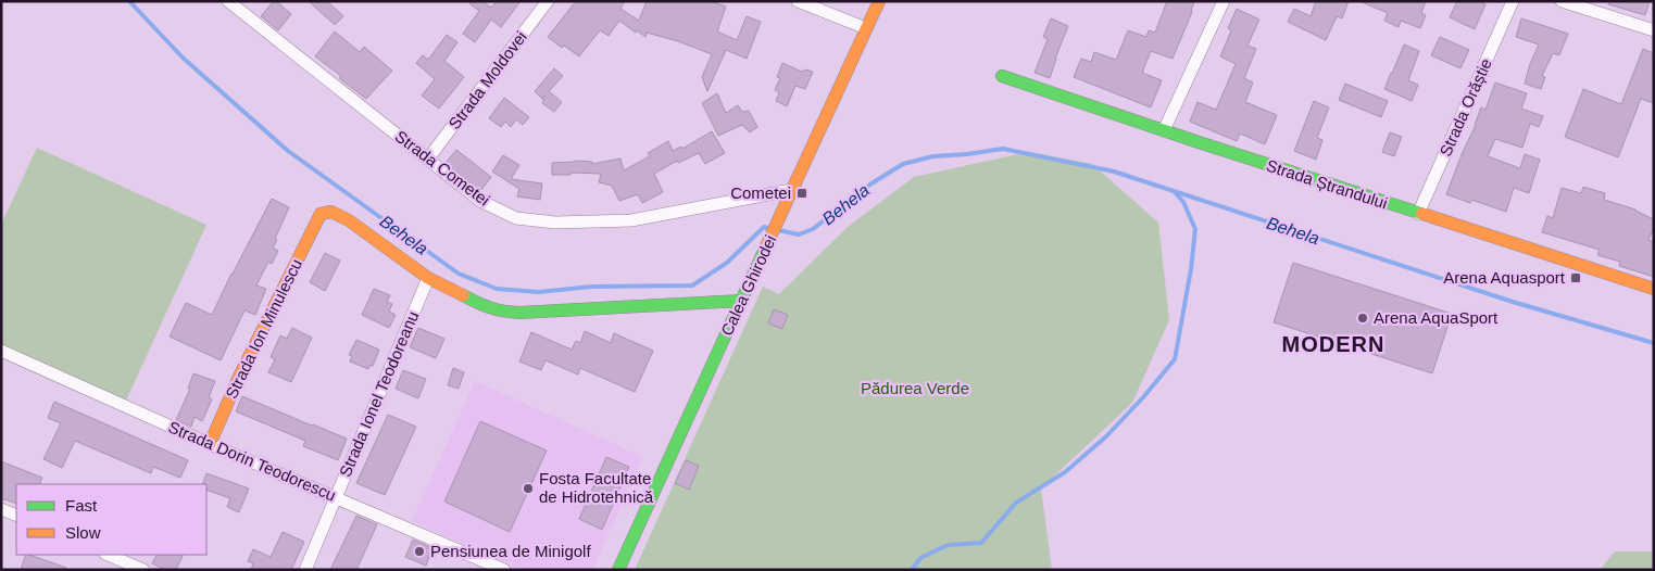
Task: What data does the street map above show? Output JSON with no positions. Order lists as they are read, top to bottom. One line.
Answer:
{"streets":{"street":["Strada Moldovei","Strada Orăștie","Strada Cometei","Strada Ștrandului","Calea Ghirodei","Strada Ion Minulescu","Strada Ionel Teodoreanu","Strada Dorin Teodorescu"]},"crossings":[["Strada Moldovei","Strada Cometei"],["Strada Orăștie","Strada Ștrandului"],["Strada Cometei","Calea Ghirodei"],["Strada Ion Minulescu","Strada Ionel Teodoreanu"],["Strada Ion Minulescu","Strada Dorin Teodorescu"],["Strada Ionel Teodoreanu","Strada Dorin Teodorescu"]],"districts":["MODERN"],"water":["Behela"],"parks":["Pădurea Verde"],"places":{"transit":["Cometei","Arena Aquasport"],"other":["Arena AquaSport","Fosta Facultate de Hidrotehnică","Pensiunea de Minigolf"]},"legend":["Fast","Slow"]}
